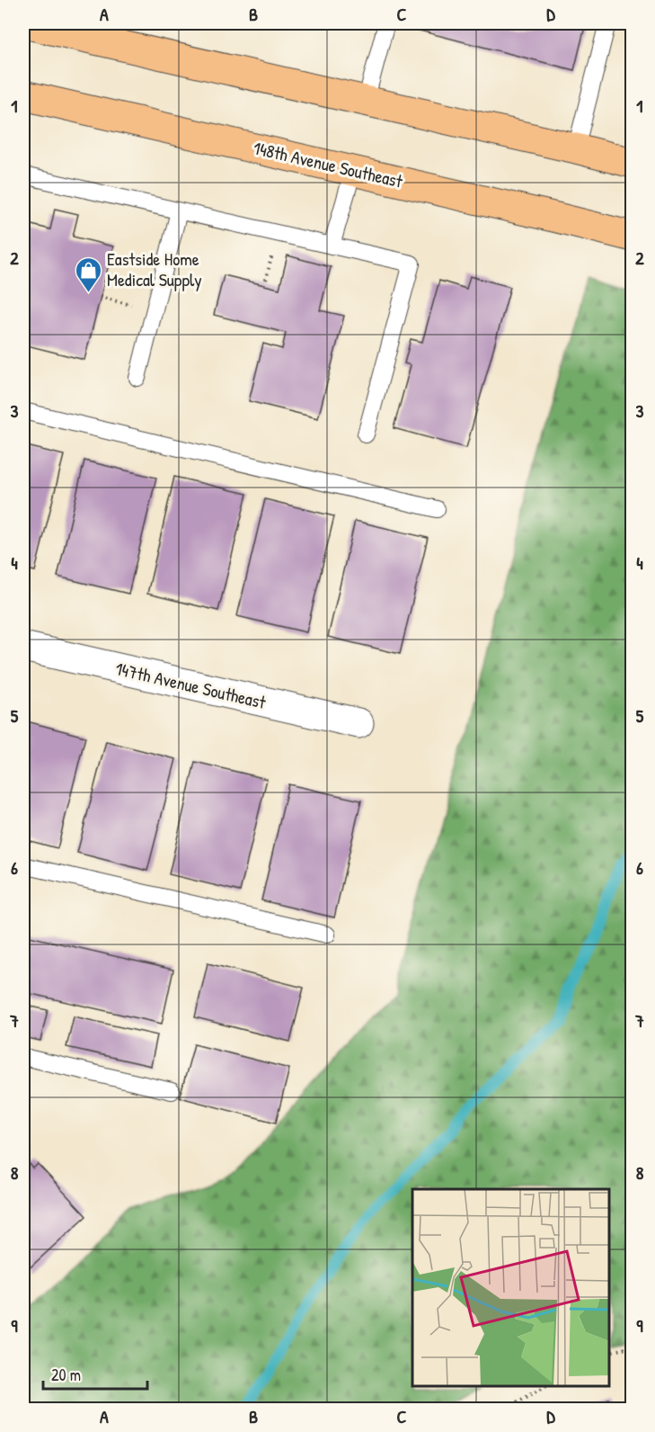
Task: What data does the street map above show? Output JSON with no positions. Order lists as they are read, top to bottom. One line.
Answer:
{"streets":{"main road":["148th Avenue Southeast"],"street":["147th Avenue Southeast"]},"places":{"shop":["Eastside Home Medical Supply"]},"scale_bar":"20 m","grid":{"columns":["A","B","C","D"],"rows":["1","2","3","4","5","6","7","8","9"]}}
